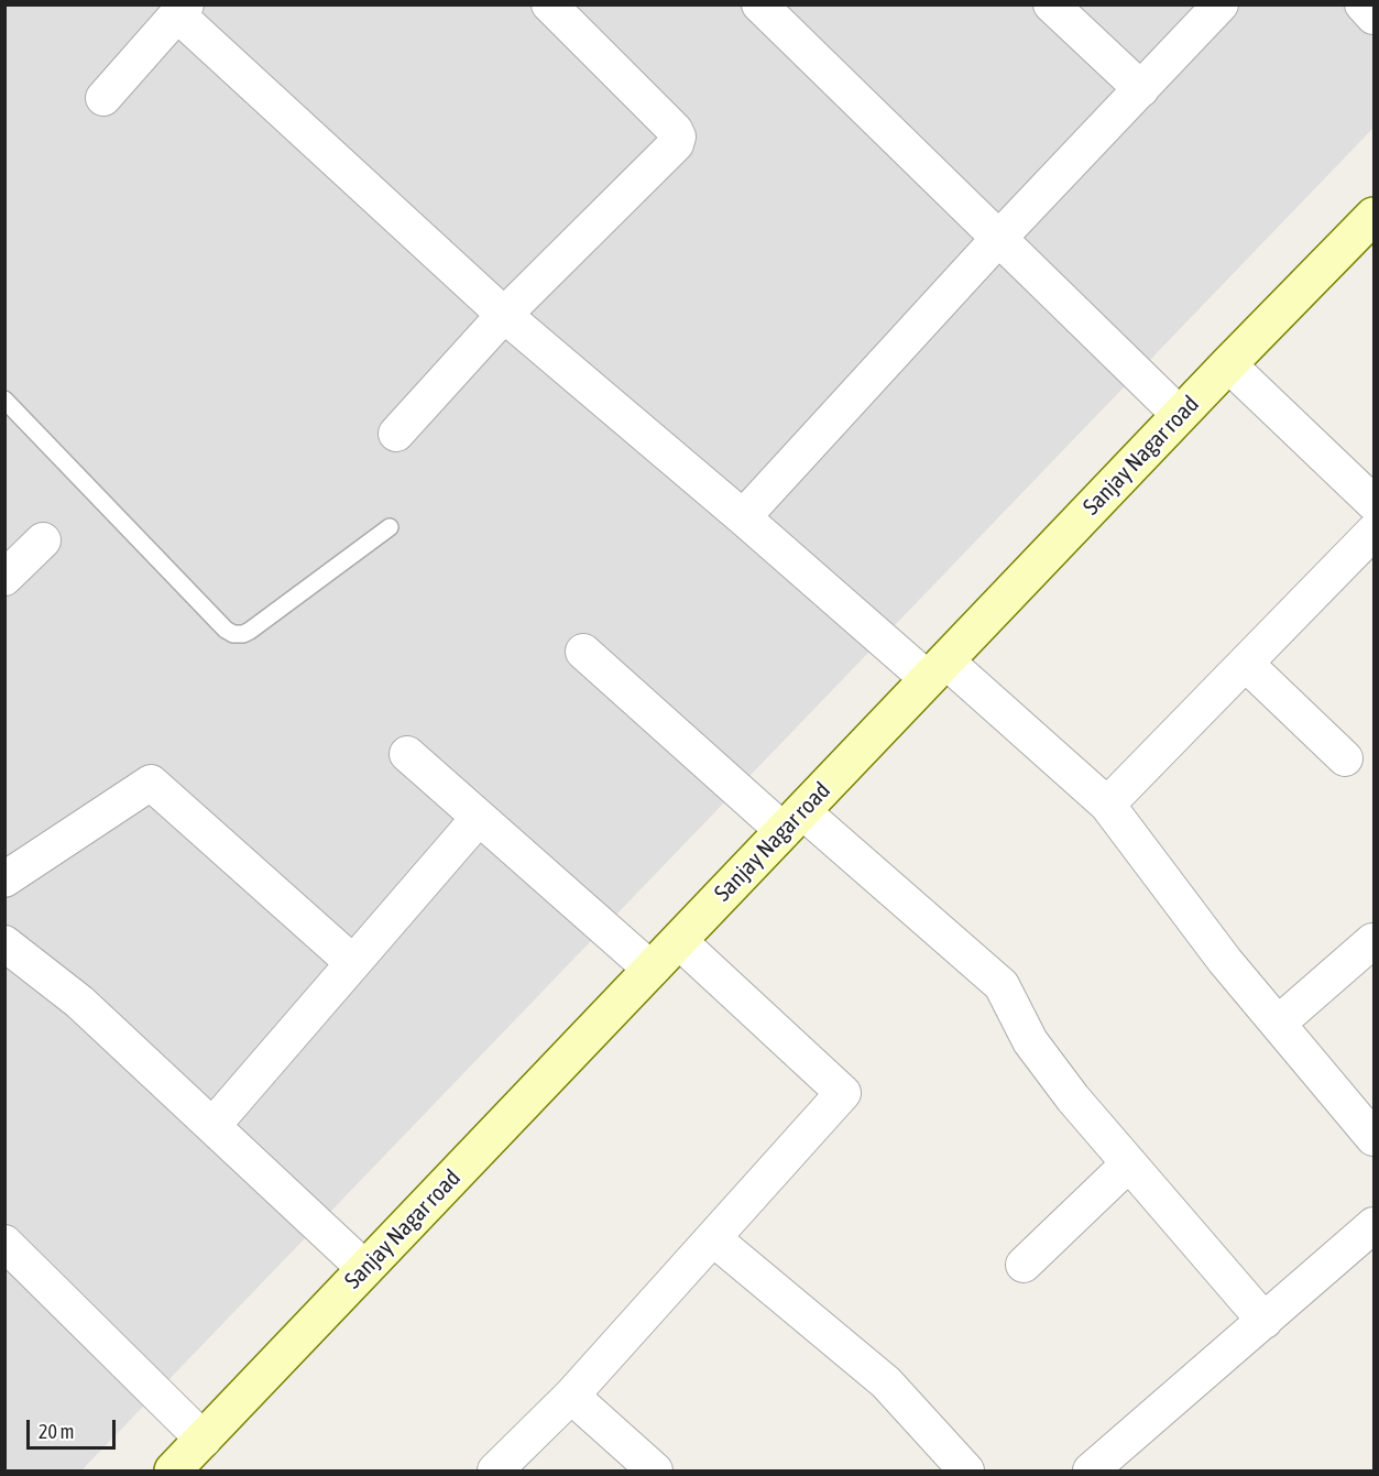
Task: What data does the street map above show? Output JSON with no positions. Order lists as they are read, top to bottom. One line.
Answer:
{"streets":{"street":["Sanjay Nagar road"]},"scale_bar":"20 m"}
